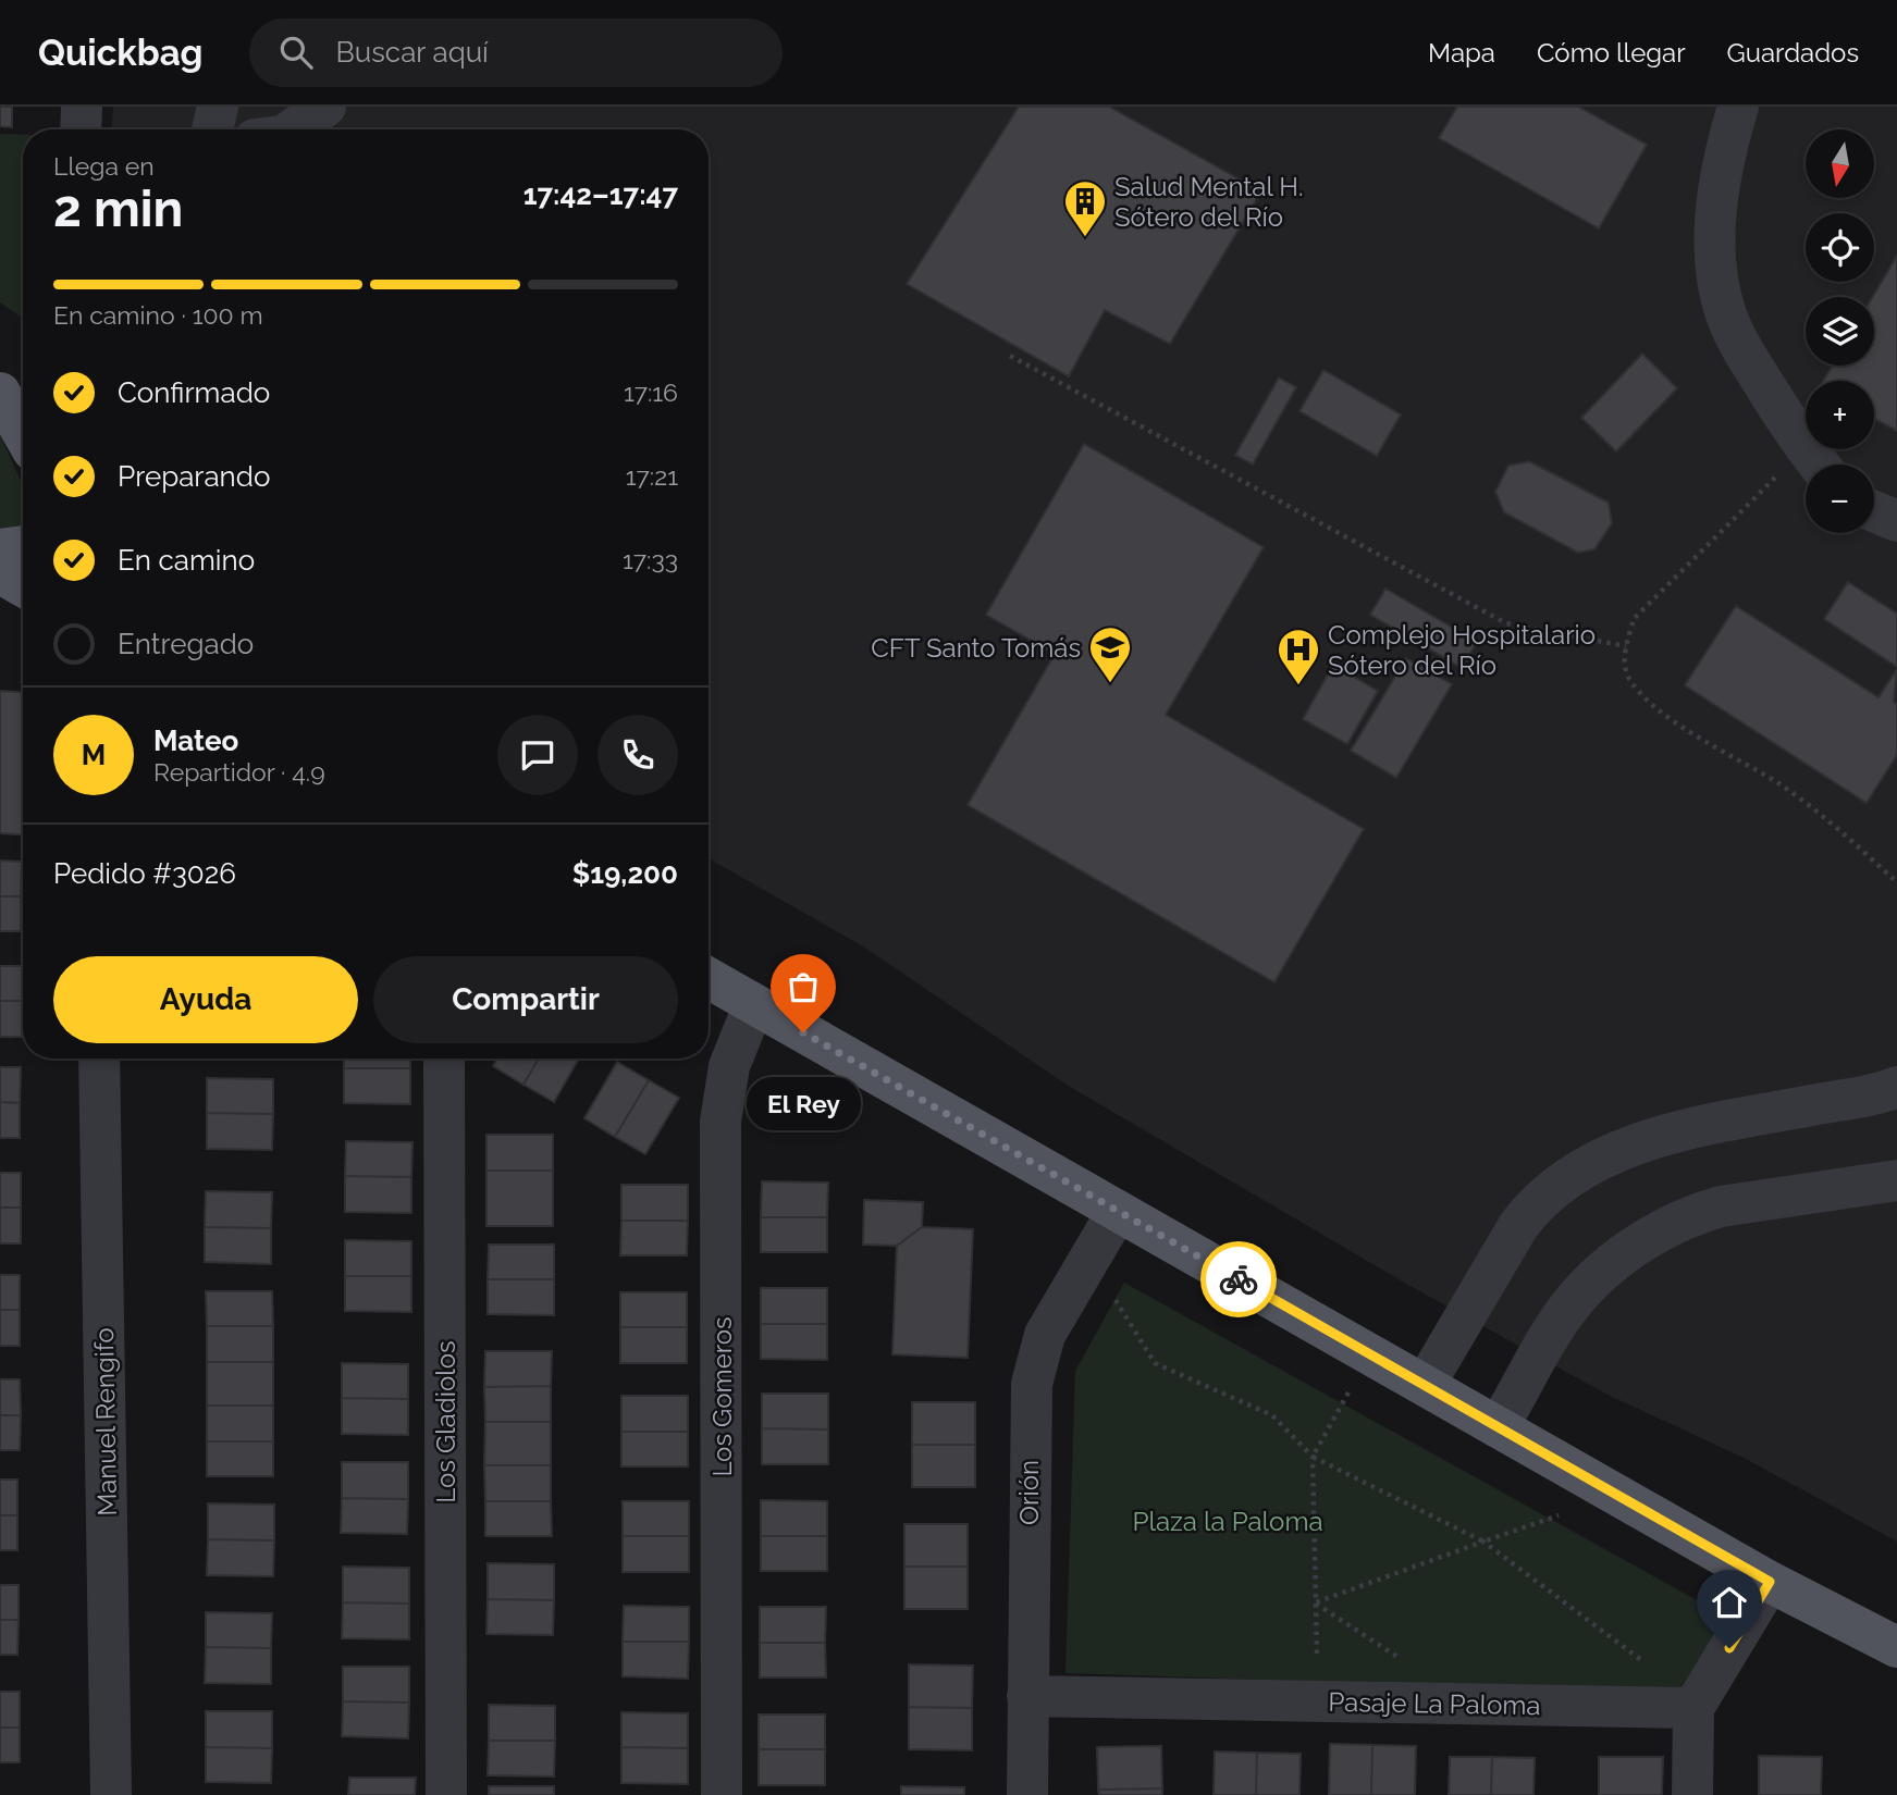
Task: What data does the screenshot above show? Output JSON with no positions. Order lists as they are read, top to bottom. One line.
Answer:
{"streets":{"street":["Los Gomeros","Manuel Rengifo","Los Gladiolos","Orión","Pasaje La Paloma"]},"crossings":[["Orión","Pasaje La Paloma"]],"parks":["Plaza la Paloma"],"places":{"building":["Salud Mental H. Sótero del Río"],"school or university":["CFT Santo Tomás"],"hospital":["Complejo Hospitalario Sótero del Río"],"other":["El Rey"]},"north":"bottom","page":{"header":"Quickbag","search":"Buscar aquí","nav":["Mapa","Cómo llegar","Guardados"],"map_buttons":["+","−"],"heading":["2 min","Llega en","17:42–17:47"],"panel":["Mateo","Repartidor · 4.9","Pedido #3026","$19,200"],"bar":"En camino · 100 m","list":[["Confirmado","17:16"],["Preparando","17:21"],["En camino","17:33"],"Entregado"],"round":"M","buttons":["Ayuda","Compartir"],"bubble":"El Rey"}}
